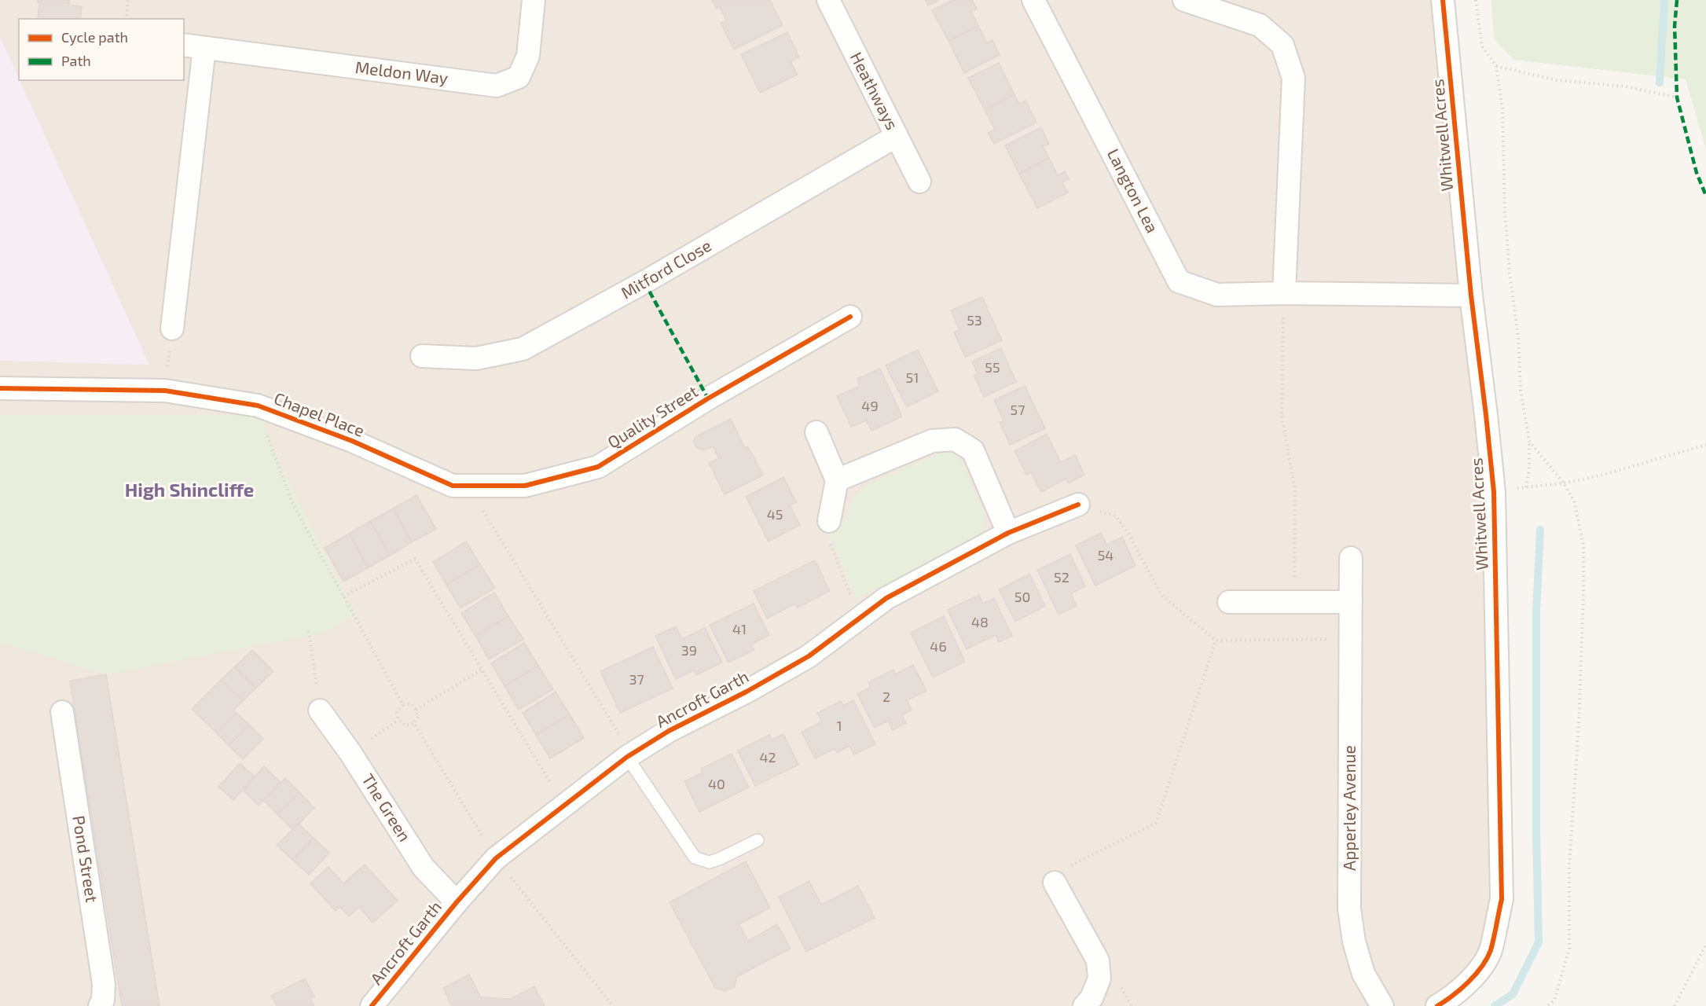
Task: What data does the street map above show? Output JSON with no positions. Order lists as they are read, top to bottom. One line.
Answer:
{"streets":{"street":["Meldon Way","Heathways","Whitwell Acres","Langton Lea","Mitford Close","Chapel Place","Quality Street","Ancroft Garth","The Green","Apperley Avenue","Pond Street"]},"crossings":[["Heathways","Mitford Close"],["Whitwell Acres","Langton Lea"],["Chapel Place","Quality Street"],["Ancroft Garth","The Green"]],"districts":["High Shincliffe"],"house_numbers":["53","55","51","49","57","45","54","52","50","48","41","46","39","37","2","1","42","40"],"legend":["Cycle path","Path"]}
